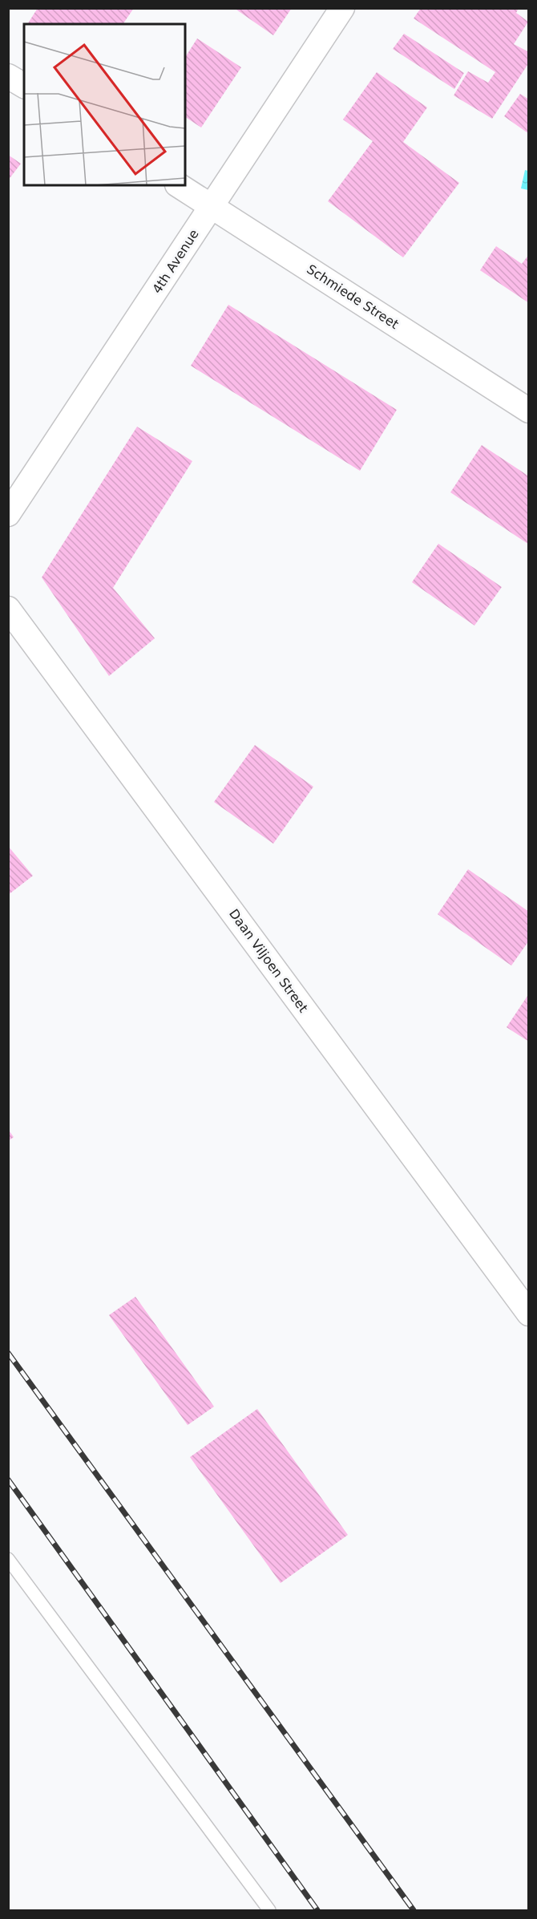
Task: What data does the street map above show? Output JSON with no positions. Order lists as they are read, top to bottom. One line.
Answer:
{"streets":{"street":["4th Avenue","Schmiede Street","Daan Viljoen Street"]},"crossings":[["4th Avenue","Schmiede Street"]]}
